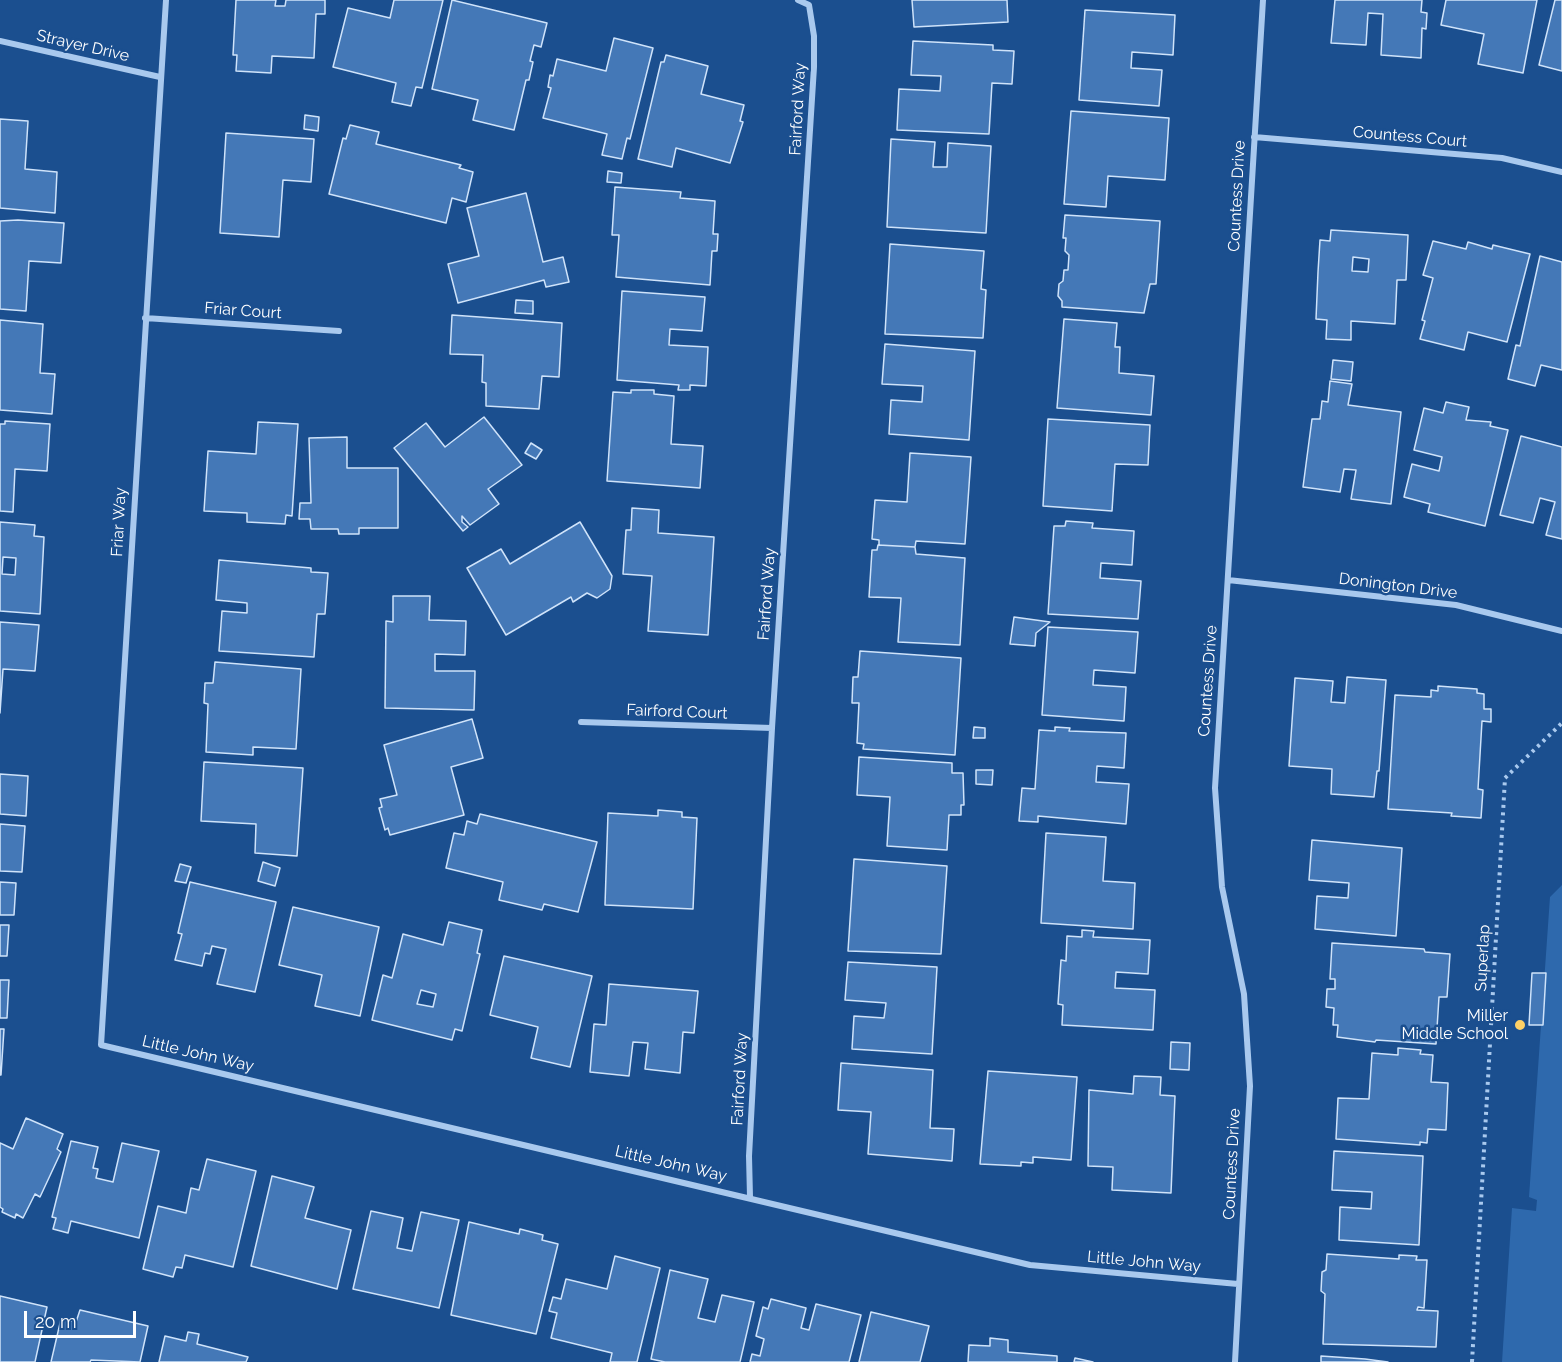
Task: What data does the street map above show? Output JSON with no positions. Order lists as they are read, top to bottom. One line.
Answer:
{"streets":{"street":["Strayer Drive","Fairford Way","Countess Court","Countess Drive","Friar Court","Friar Way","Donington Drive","Fairford Court","Little John Way"],"path":["Superlap"]},"crossings":[["Strayer Drive","Friar Way"],["Fairford Way","Fairford Court"],["Fairford Way","Little John Way"],["Countess Court","Countess Drive"],["Countess Drive","Donington Drive"],["Countess Drive","Little John Way"],["Friar Court","Friar Way"],["Friar Way","Little John Way"]],"places":["Miller Middle School"],"scale_bar":"20 m"}
